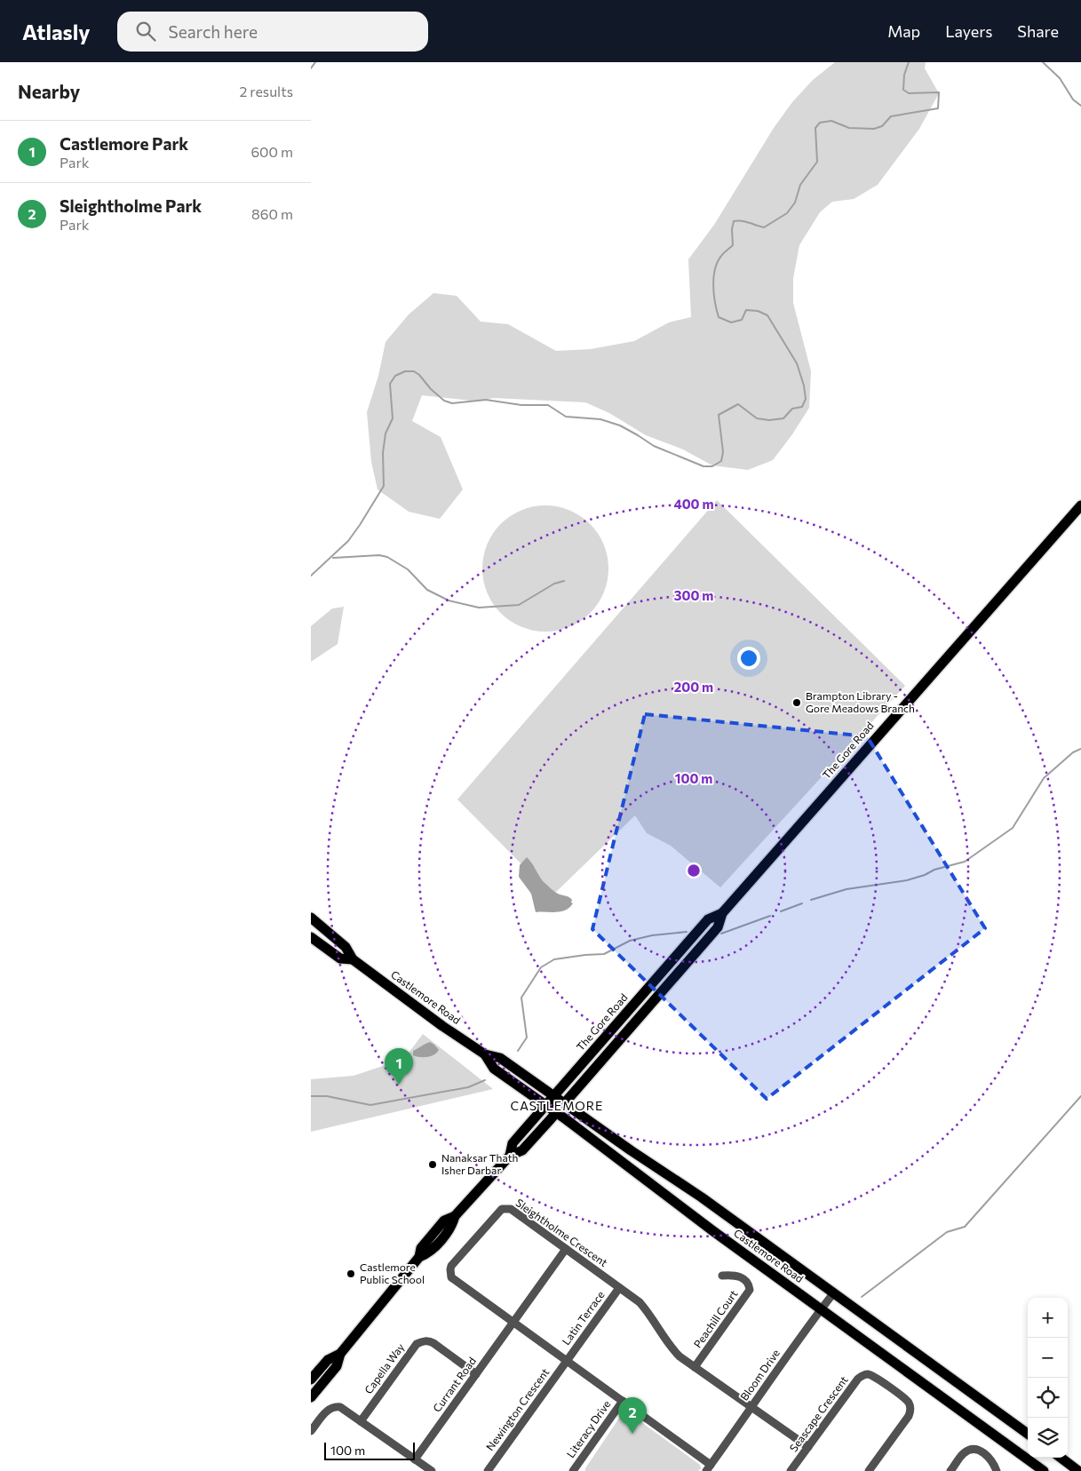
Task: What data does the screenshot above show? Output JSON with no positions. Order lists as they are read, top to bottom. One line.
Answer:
{"streets":{"main road":["The Gore Road","Castlemore Road"],"street":["Sleightholme Crescent","Latin Terrace","Peachill Court","Capella Way","Bloom Drive","Currant Road","Newington Crescent","Seascape Crescent","Literacy Drive"]},"crossings":[["The Gore Road","Castlemore Road"],["Castlemore Road","Bloom Drive"],["Sleightholme Crescent","Latin Terrace"],["Sleightholme Crescent","Peachill Court"],["Sleightholme Crescent","Bloom Drive"],["Sleightholme Crescent","Currant Road"],["Sleightholme Crescent","Newington Crescent"],["Sleightholme Crescent","Seascape Crescent"],["Sleightholme Crescent","Literacy Drive"],["Latin Terrace","Newington Crescent"],["Capella Way","Currant Road"]],"districts":["CASTLEMORE"],"places":["Brampton Library - Gore Meadows Branch","Nanaksar Thath Isher Darbar","Castlemore Public School"],"scale_bar":"100 m","page":{"header":"Atlasly","search":"Search here","nav":["Map","Layers","Share"],"heading":["Nearby","2 results"],"list":[{"mark":"1","name":"Castlemore Park","note":"Park","value":"600 m"},{"mark":"2","name":"Sleightholme Park","note":"Park","value":"860 m"}],"pins":["1","2"],"map_buttons":["+","−"],"scale":"100 m"},"rings":["400 m","300 m","200 m","100 m"]}
